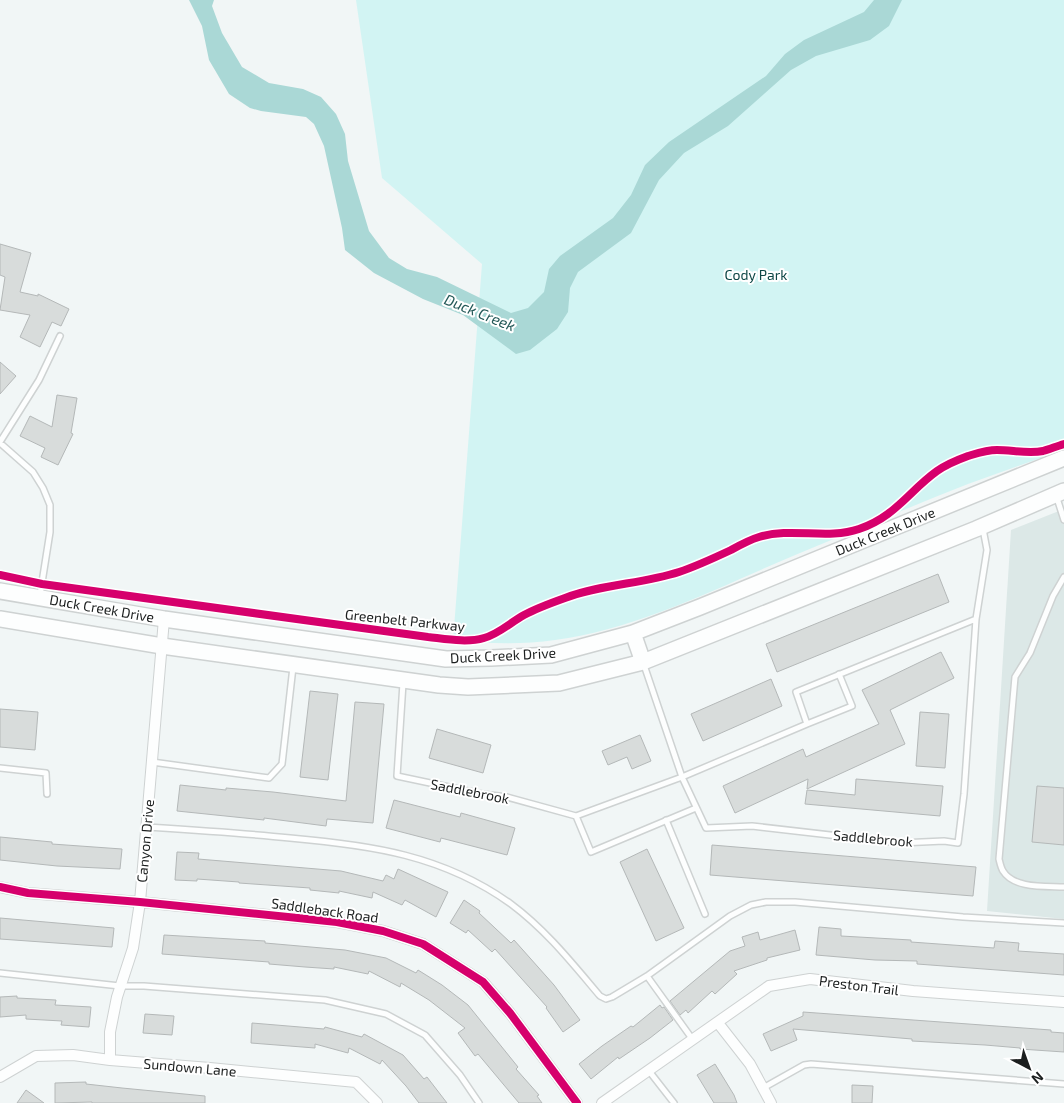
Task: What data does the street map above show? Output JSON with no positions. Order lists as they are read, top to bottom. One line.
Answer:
{"streets":{"main road":["Duck Creek Drive"],"street":["Canyon Drive","Saddleback Road","Preston Trail","Sundown Lane"],"lane":["Saddlebrook"],"cycle path":["Greenbelt Parkway"]},"crossings":[["Duck Creek Drive","Saddlebrook"],["Duck Creek Drive","Canyon Drive"],["Canyon Drive","Saddleback Road"],["Canyon Drive","Sundown Lane"]],"water":["Duck Creek"],"parks":["Cody Park"],"north":"bottom right"}
